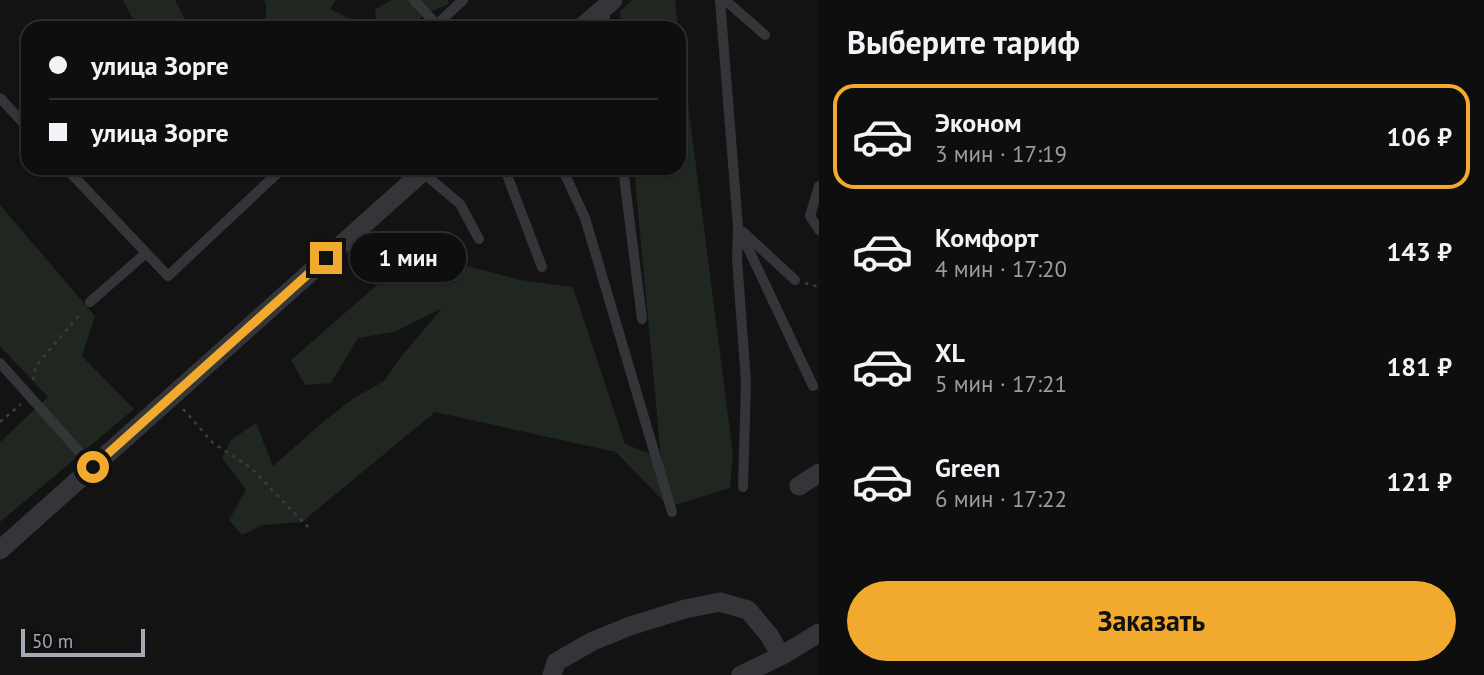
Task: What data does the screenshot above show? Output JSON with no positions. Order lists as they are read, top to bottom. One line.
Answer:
{"scale_bar":"50 m","page":{"heading":"Выберите тариф","banner":["улица Зорге","улица Зорге"],"list":[{"name":"Эконом","note":"3 мин · 17:19","value":"106 ₽"},{"name":"Комфорт","note":"4 мин · 17:20","value":"143 ₽"},{"name":"XL","note":"5 мин · 17:21","value":"181 ₽"},{"name":"Green","note":"6 мин · 17:22","value":"121 ₽"}],"bubble":"1 мин","buttons":"Заказать","scale":"50 m"}}
